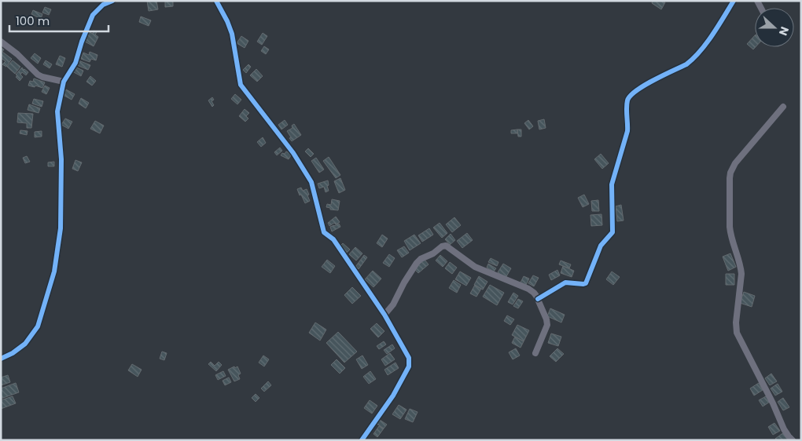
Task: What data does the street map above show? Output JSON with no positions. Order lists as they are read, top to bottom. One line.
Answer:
{"scale_bar":"100 m","north":"right"}
